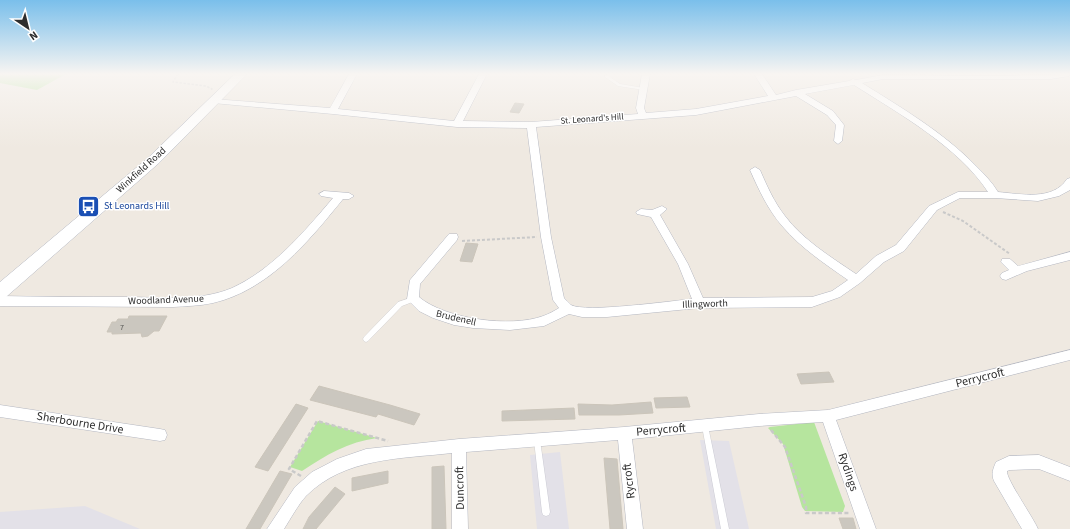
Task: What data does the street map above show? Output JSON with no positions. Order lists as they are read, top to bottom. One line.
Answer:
{"streets":{"main road":["Winkfield Road"],"street":["St. Leonard's Hill","Woodland Avenue","Illingworth","Brudenell","Perrycroft","Sherbourne Drive","Rydings","Rycroft","Duncroft"]},"crossings":[["Illingworth","Brudenell"],["Perrycroft","Rydings"],["Perrycroft","Rycroft"],["Perrycroft","Duncroft"]],"places":{"bus stop":["St Leonards Hill"]},"house_numbers":["7"],"north":"bottom right"}
